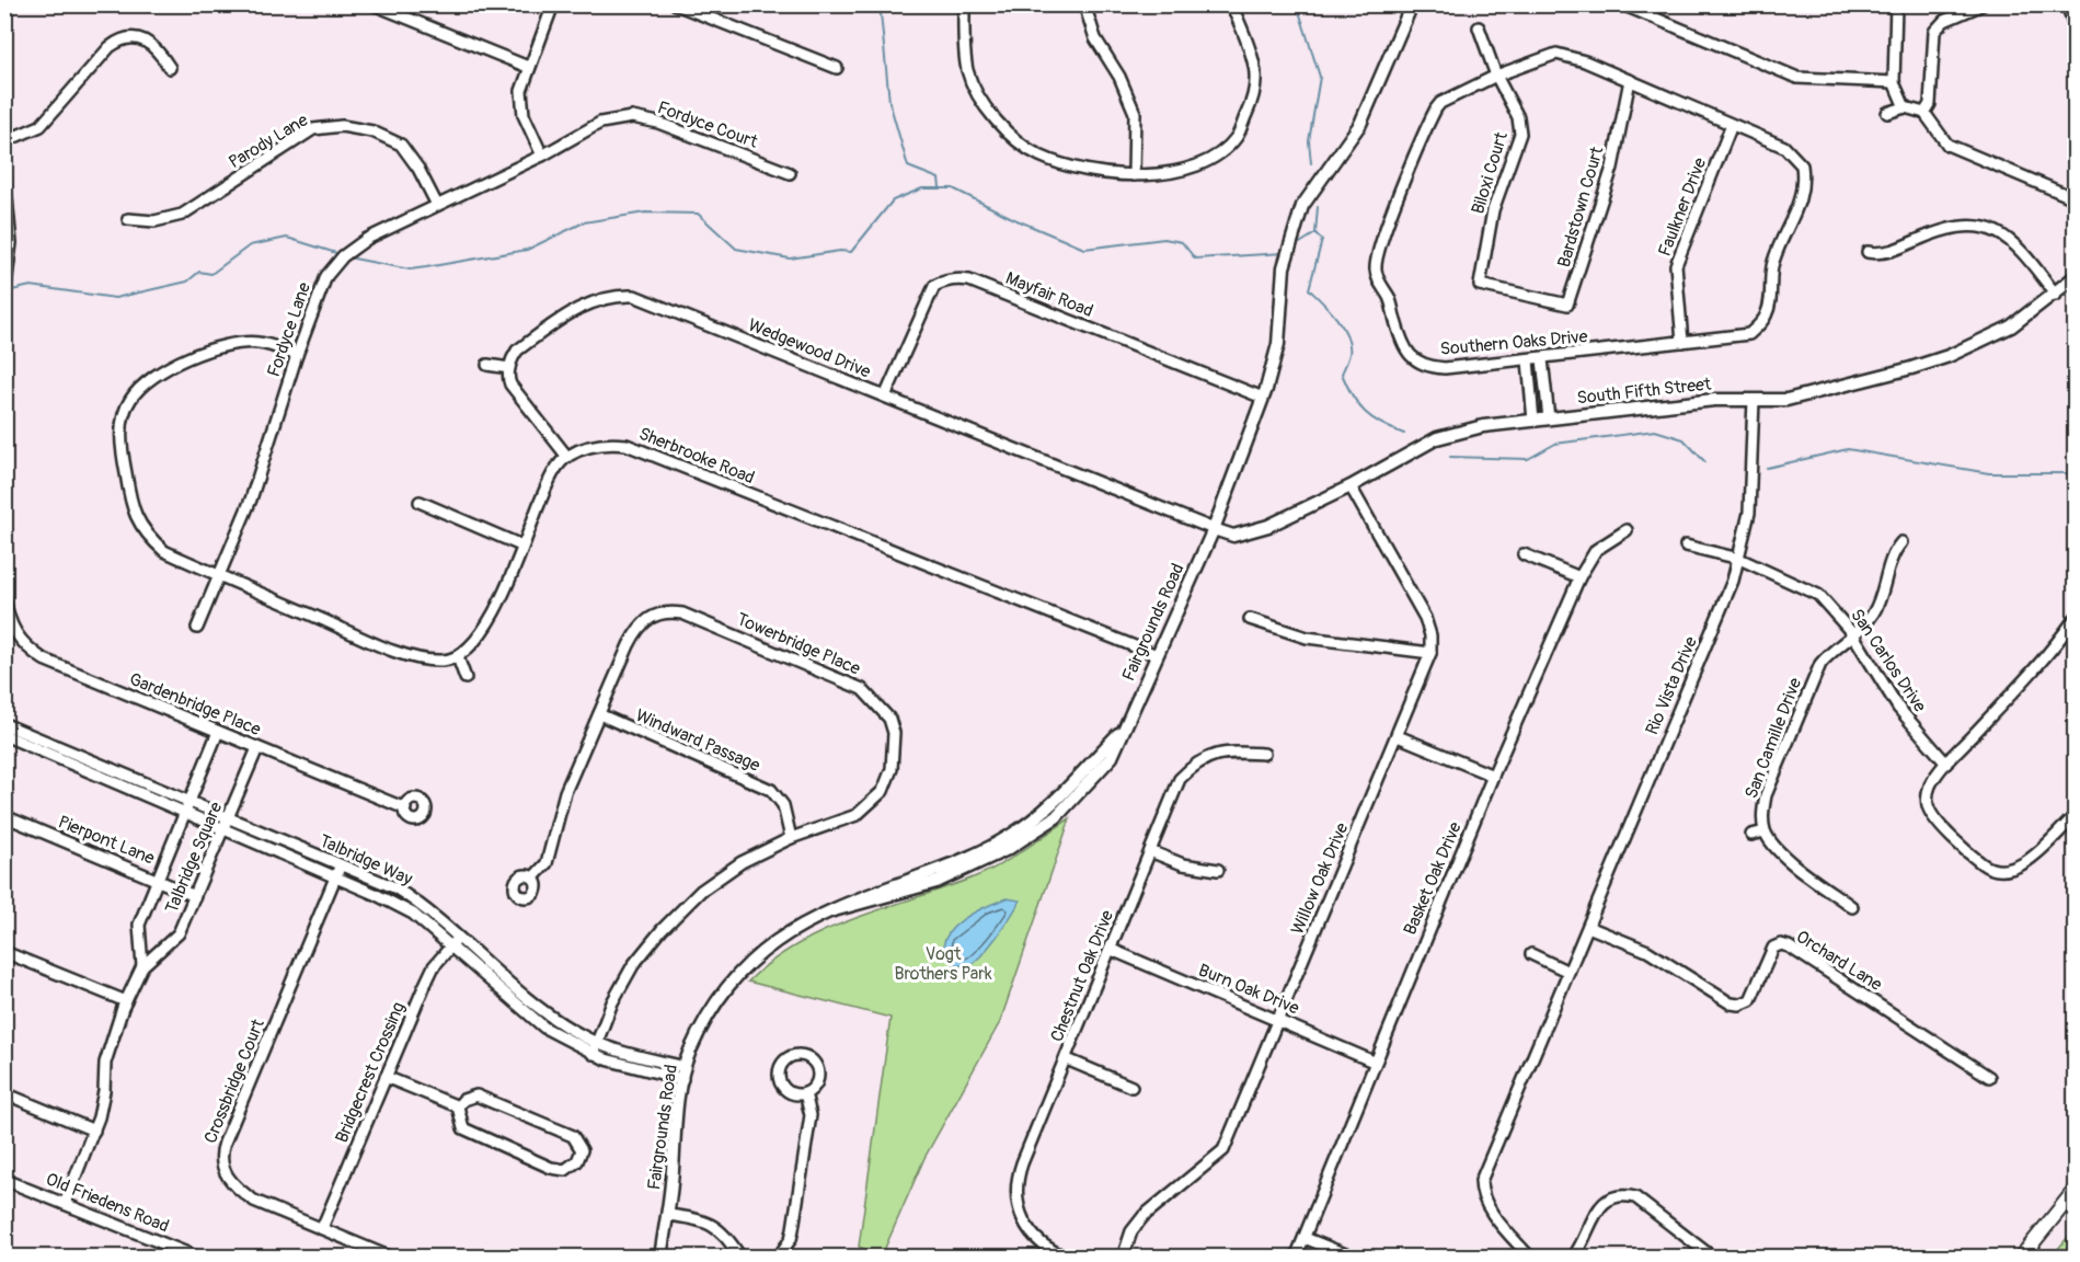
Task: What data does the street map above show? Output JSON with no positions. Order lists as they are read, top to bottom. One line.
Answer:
{"streets":{"street":["Fordyce Court","Parody Lane","Biloxi Court","Bardstown Court","Faulkner Drive","Mayfair Road","Fordyce Lane","Southern Oaks Drive","Wedgewood Drive","South Fifth Street","Sherbrooke Road","Fairgrounds Road","Towerbridge Place","San Carlos Drive","Rio Vista Drive","Gardenbridge Place","San Camille Drive","Windward Passage","Pierpont Lane","Talbridge Square","Talbridge Way","Willow Oak Drive","Basket Oak Drive","Orchard Lane","Chestnut Oak Drive","Burn Oak Drive","Bridgecrest Crossing","Crossbridge Court","Old Friedens Road"]},"crossings":[["Fordyce Court","Fordyce Lane"],["Parody Lane","Fordyce Lane"],["Biloxi Court","Bardstown Court"],["Biloxi Court","Southern Oaks Drive"],["Bardstown Court","Southern Oaks Drive"],["Faulkner Drive","Southern Oaks Drive"],["Mayfair Road","Wedgewood Drive"],["Mayfair Road","Fairgrounds Road"],["Wedgewood Drive","South Fifth Street"],["Wedgewood Drive","Fairgrounds Road"],["South Fifth Street","Fairgrounds Road"],["South Fifth Street","Rio Vista Drive"],["Sherbrooke Road","Fairgrounds Road"],["Fairgrounds Road","Talbridge Way"],["Towerbridge Place","Windward Passage"],["Towerbridge Place","Talbridge Way"],["San Carlos Drive","Rio Vista Drive"],["San Carlos Drive","San Camille Drive"],["Rio Vista Drive","Orchard Lane"],["Gardenbridge Place","Talbridge Square"],["Pierpont Lane","Talbridge Square"],["Talbridge Square","Talbridge Way"],["Talbridge Square","Old Friedens Road"],["Talbridge Way","Bridgecrest Crossing"],["Talbridge Way","Crossbridge Court"],["Willow Oak Drive","Burn Oak Drive"],["Basket Oak Drive","Burn Oak Drive"],["Chestnut Oak Drive","Burn Oak Drive"],["Bridgecrest Crossing","Crossbridge Court"]],"parks":["Vogt Brothers Park"]}
